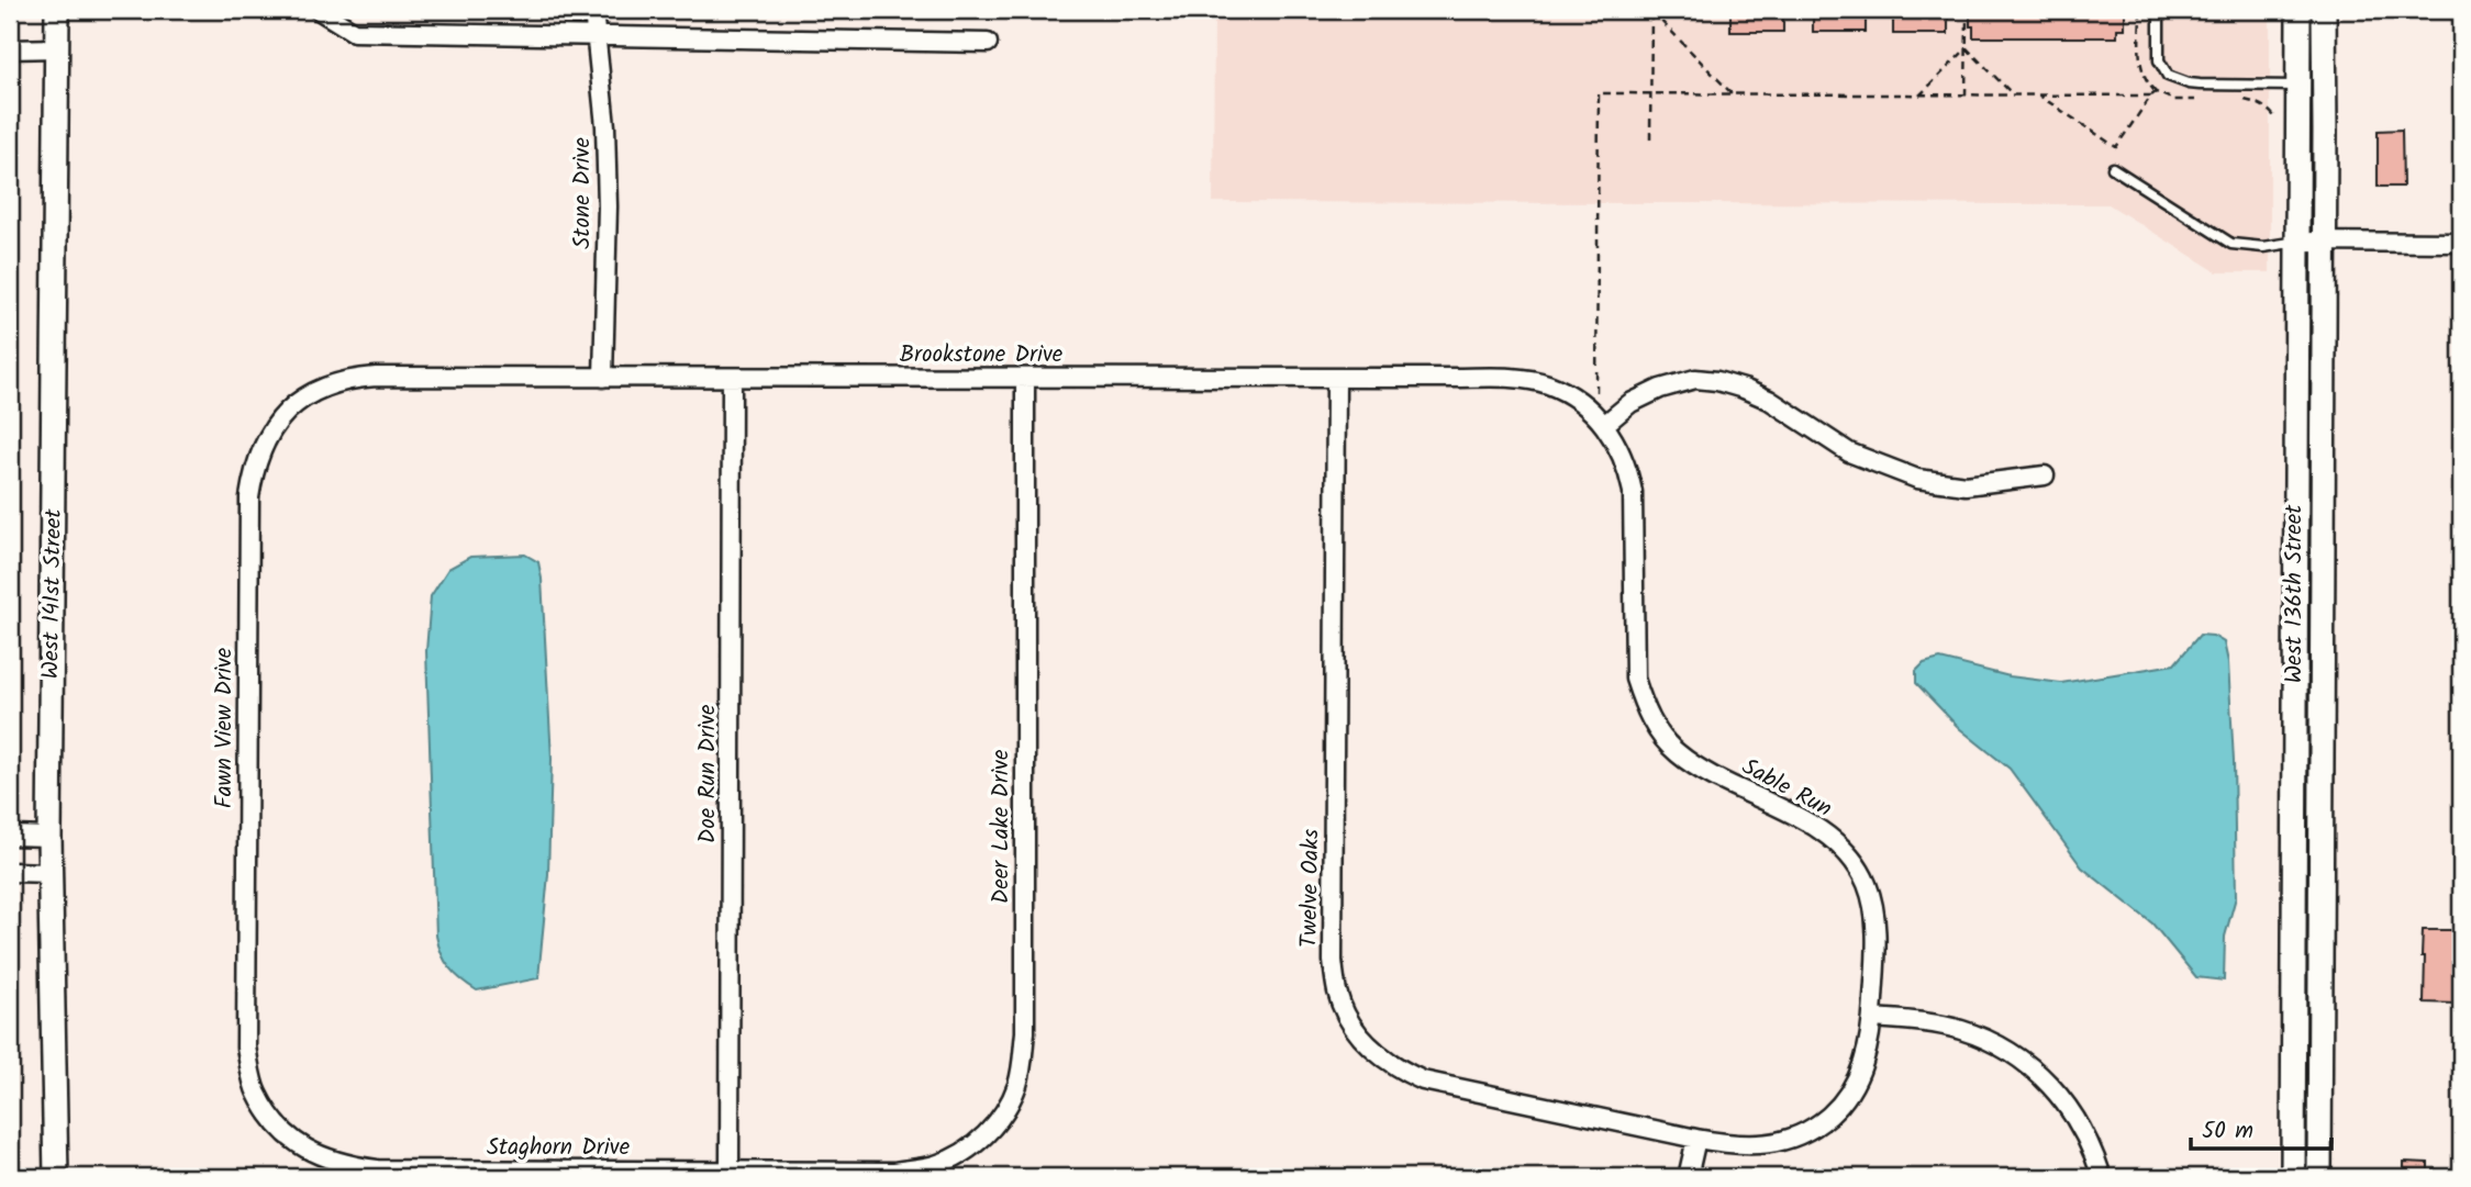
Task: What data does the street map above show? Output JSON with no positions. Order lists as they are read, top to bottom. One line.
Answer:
{"streets":{"street":["Stone Drive","Brookstone Drive","West 141st Street","West 136th Street","Fawn View Drive","Doe Run Drive","Sable Run","Deer Lake Drive","Twelve Oaks","Staghorn Drive"]},"crossings":[["Stone Drive","Brookstone Drive"],["Brookstone Drive","Fawn View Drive"],["Brookstone Drive","Doe Run Drive"],["Brookstone Drive","Sable Run"],["Brookstone Drive","Deer Lake Drive"],["Brookstone Drive","Twelve Oaks"],["Fawn View Drive","Staghorn Drive"],["Doe Run Drive","Staghorn Drive"],["Sable Run","Twelve Oaks"],["Deer Lake Drive","Staghorn Drive"]],"scale_bar":"50 m"}
